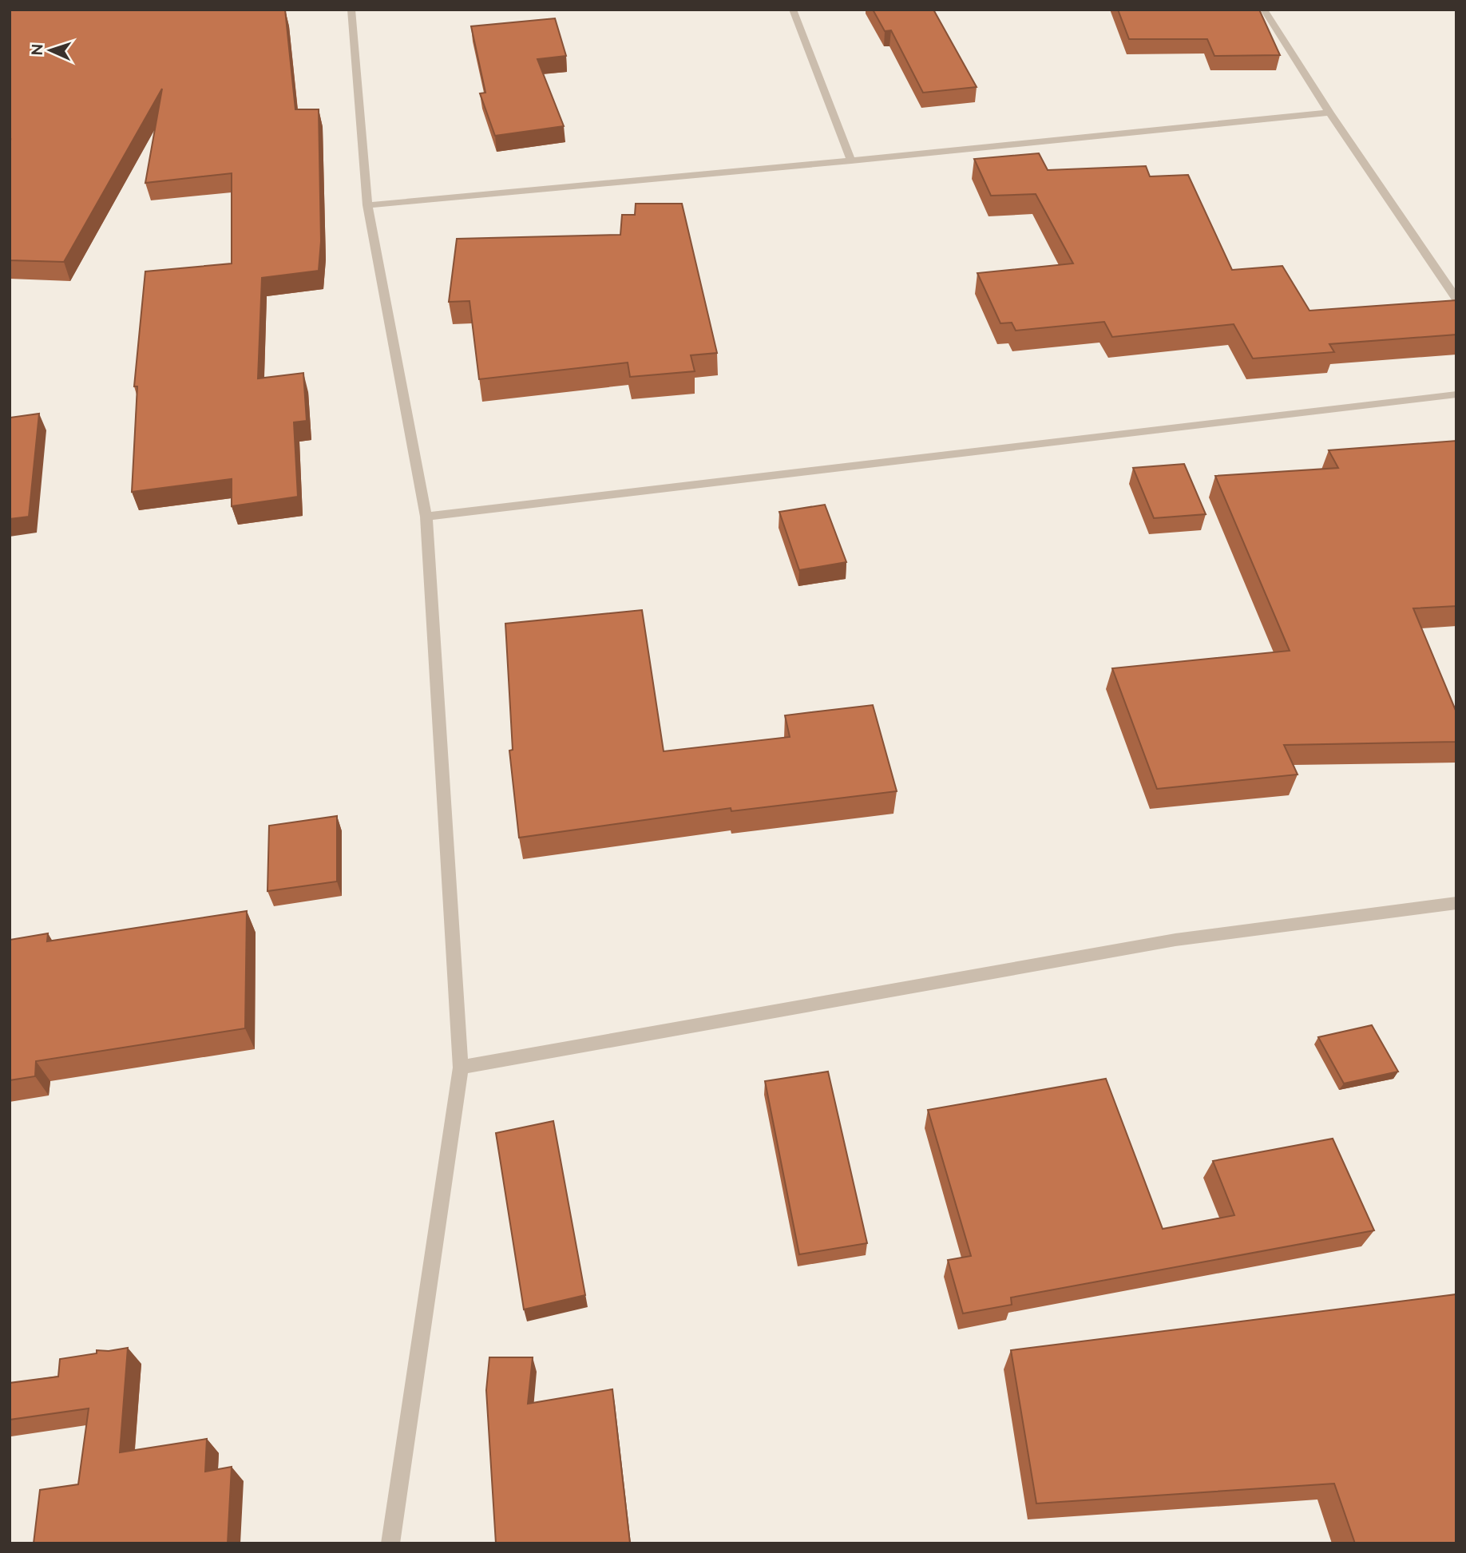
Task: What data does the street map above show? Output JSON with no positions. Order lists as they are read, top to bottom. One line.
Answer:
{"north":"left"}
